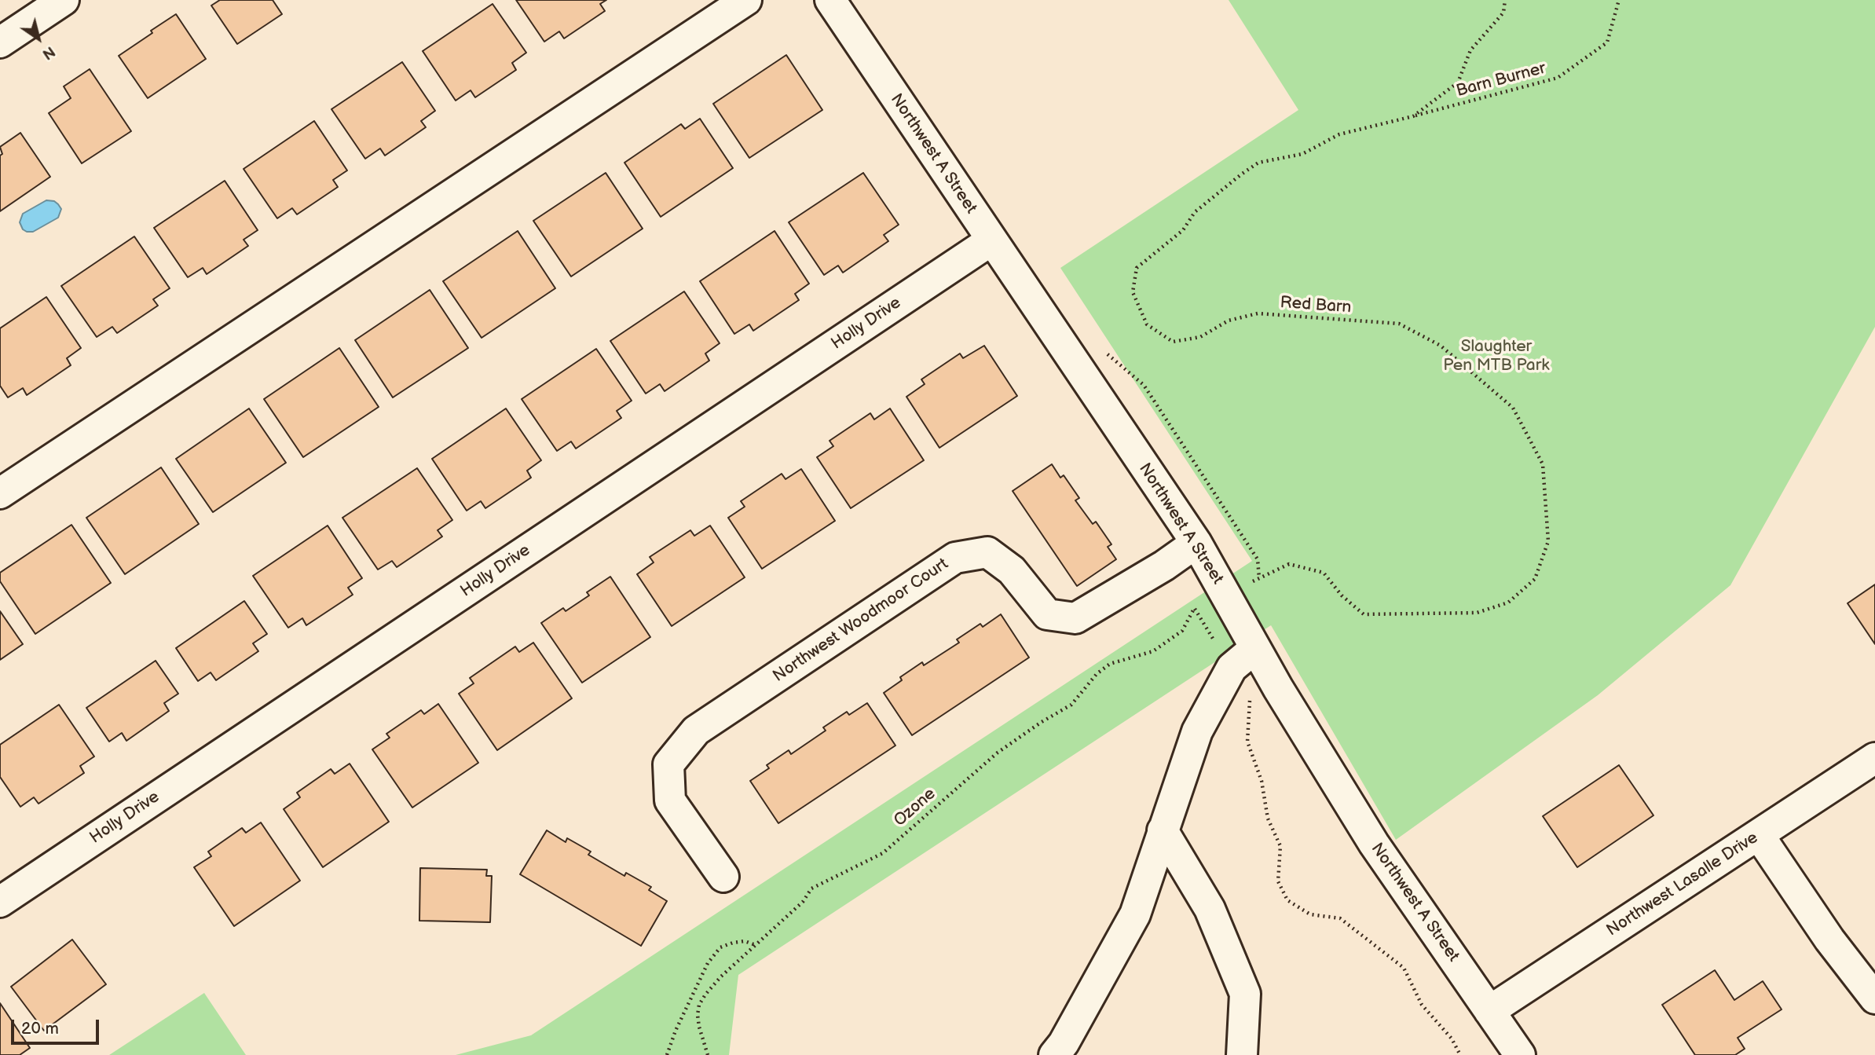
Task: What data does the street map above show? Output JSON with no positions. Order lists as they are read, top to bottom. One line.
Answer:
{"streets":{"street":["Northwest A Street","Holly Drive","Northwest Woodmoor Court","Northwest Lasalle Drive"],"path":["Barn Burner","Red Barn","Ozone"]},"crossings":[["Barn Burner","Red Barn"],["Northwest A Street","Holly Drive"],["Northwest A Street","Northwest Woodmoor Court"],["Northwest A Street","Northwest Lasalle Drive"]],"parks":["Slaughter Pen MTB Park"],"scale_bar":"20 m","north":"bottom right"}
